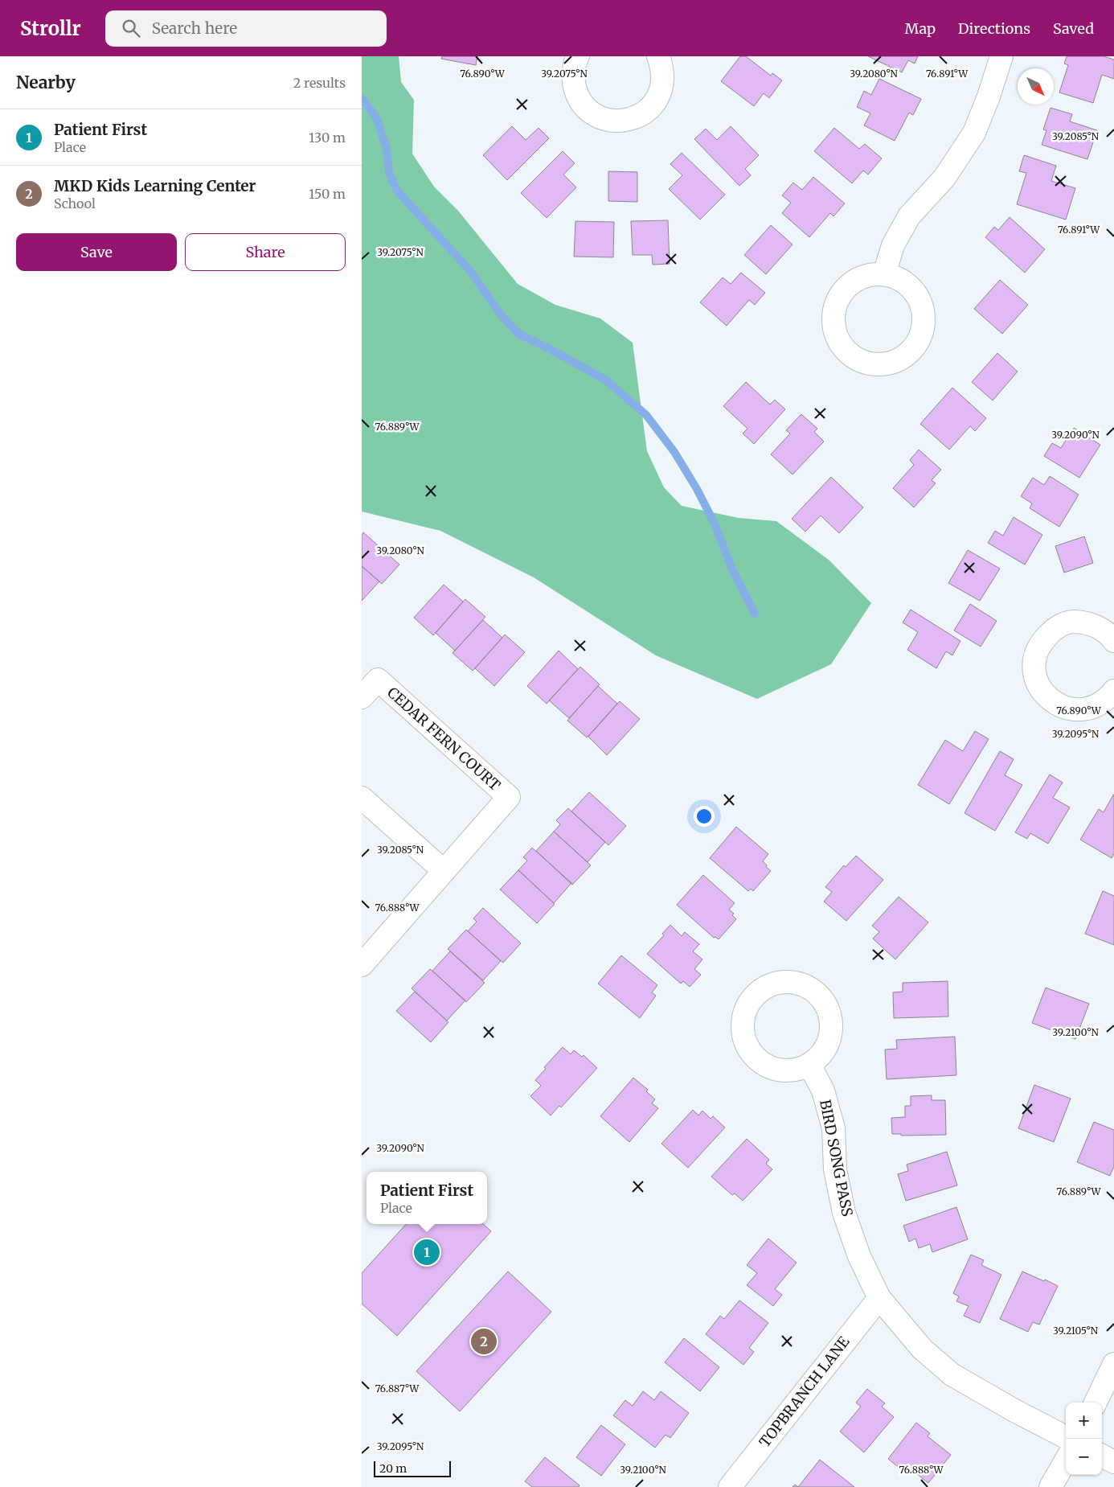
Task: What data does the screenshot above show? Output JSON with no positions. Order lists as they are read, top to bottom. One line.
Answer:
{"streets":{"street":["CEDAR FERN COURT","BIRD SONG PASS","TOPBRANCH LANE"]},"crossings":[["BIRD SONG PASS","TOPBRANCH LANE"]],"scale_bar":"20 m","north":"bottom right","page":{"header":"Strollr","search":"Search here","nav":["Map","Directions","Saved"],"heading":["Nearby","2 results"],"list":[{"mark":"1","name":"Patient First","note":"Place","value":"130 m"},{"mark":"2","name":"MKD Kids Learning Center","note":"School","value":"150 m"}],"buttons":["Save","Share"],"popup":["Patient First","Place"],"pins":["1","2"],"map_buttons":["+","−"],"scale":"20 m"},"coordinates":["39.2075°N","39.2080°N","76.890°W","76.891°W","39.2085°N","76.889°W","39.2090°N","39.2095°N","76.888°W","39.2100°N","39.2105°N","76.887°W"]}
